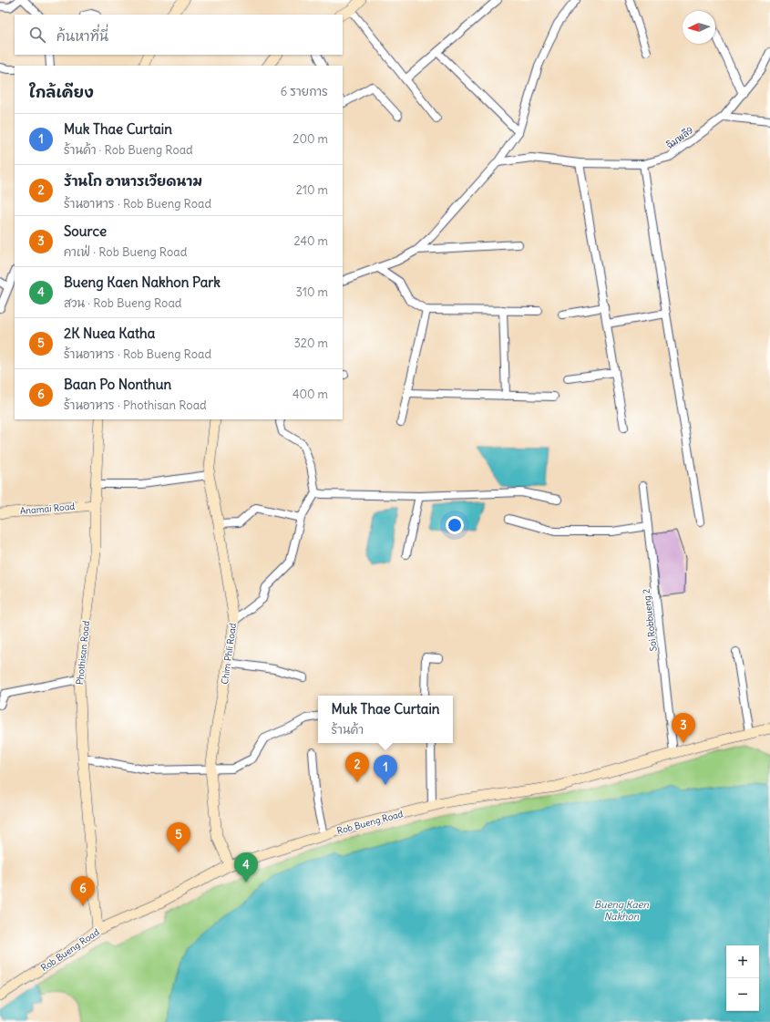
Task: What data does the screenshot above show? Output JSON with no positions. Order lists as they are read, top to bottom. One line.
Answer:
{"streets":{"street":["ฉิมพลี9","Anamai Road","Soi Robbueng 2","Phothisan Road","Chim Phli Road","Rob Bueng Road"]},"crossings":[["Anamai Road","Phothisan Road"],["Soi Robbueng 2","Rob Bueng Road"],["Phothisan Road","Rob Bueng Road"],["Chim Phli Road","Rob Bueng Road"]],"water":["Bueng Kaen Nakhon"],"north":"left","page":{"search":"ค้นหาที่นี่","heading":["ใกล้เคียง","6 รายการ"],"list":[{"mark":"1","name":"Muk Thae Curtain","note":"ร้านค้า · Rob Bueng Road","value":"200 m"},{"mark":"2","name":"ร้านโก อาหารเวียดนาม","note":"ร้านอาหาร · Rob Bueng Road","value":"210 m"},{"mark":"3","name":"Source","note":"คาเฟ่ · Rob Bueng Road","value":"240 m"},{"mark":"4","name":"Bueng Kaen Nakhon Park","note":"สวน · Rob Bueng Road","value":"310 m"},{"mark":"5","name":"2K Nuea Katha","note":"ร้านอาหาร · Rob Bueng Road","value":"320 m"},{"mark":"6","name":"Baan Po Nonthun","note":"ร้านอาหาร · Phothisan Road","value":"400 m"}],"popup":["Muk Thae Curtain","ร้านค้า"],"pins":["3","2","1","5","4","6"],"map_buttons":["+","−"]}}
